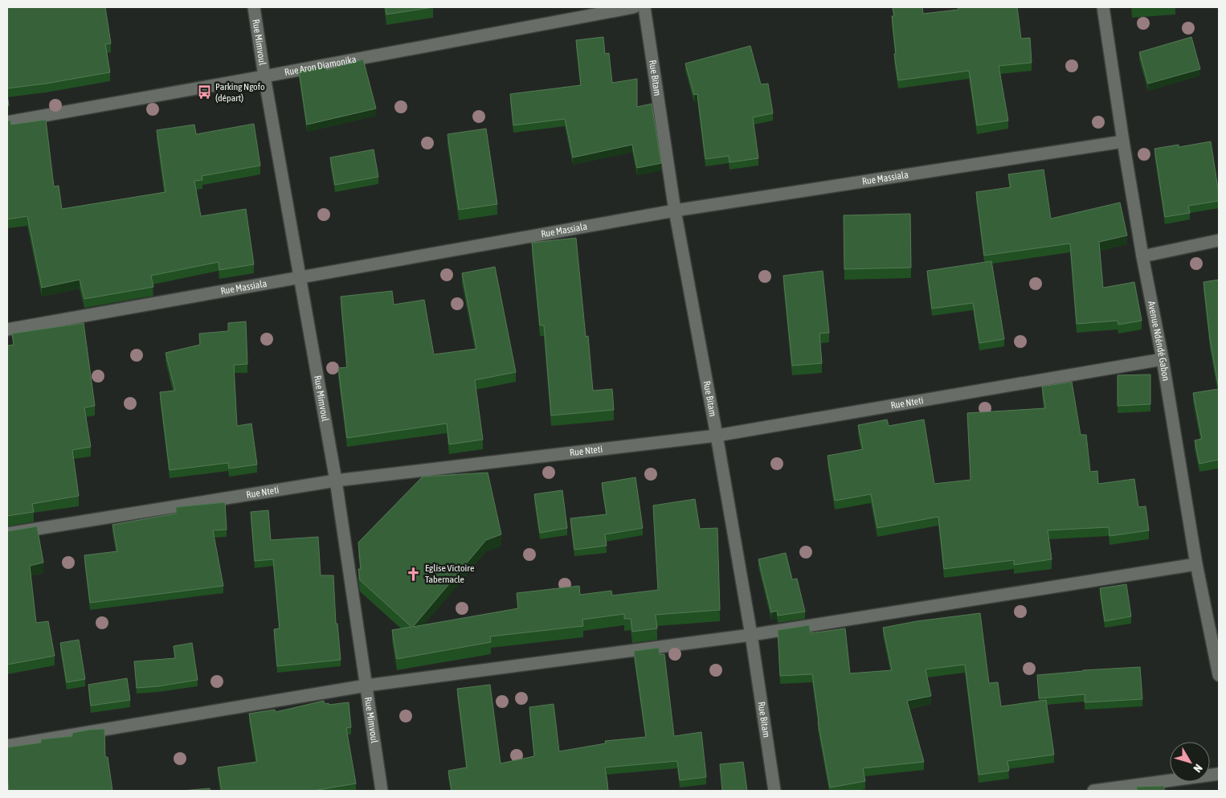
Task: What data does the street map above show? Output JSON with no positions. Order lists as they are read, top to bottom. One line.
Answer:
{"streets":{"street":["Rue Mimvoul","Rue Aron Diamonika","Rue Bitam","Rue Massiala","Avenue Ndéndé Gabon","Rue Nteti"]},"crossings":[["Rue Mimvoul","Rue Aron Diamonika"],["Rue Mimvoul","Rue Massiala"],["Rue Mimvoul","Rue Nteti"],["Rue Bitam","Rue Massiala"],["Rue Bitam","Rue Nteti"],["Rue Massiala","Avenue Ndéndé Gabon"],["Avenue Ndéndé Gabon","Rue Nteti"]],"places":{"bus stop":["Parking Ngofo (départ)"],"church":["Eglise Victoire Tabernacle"]},"north":"bottom right"}
